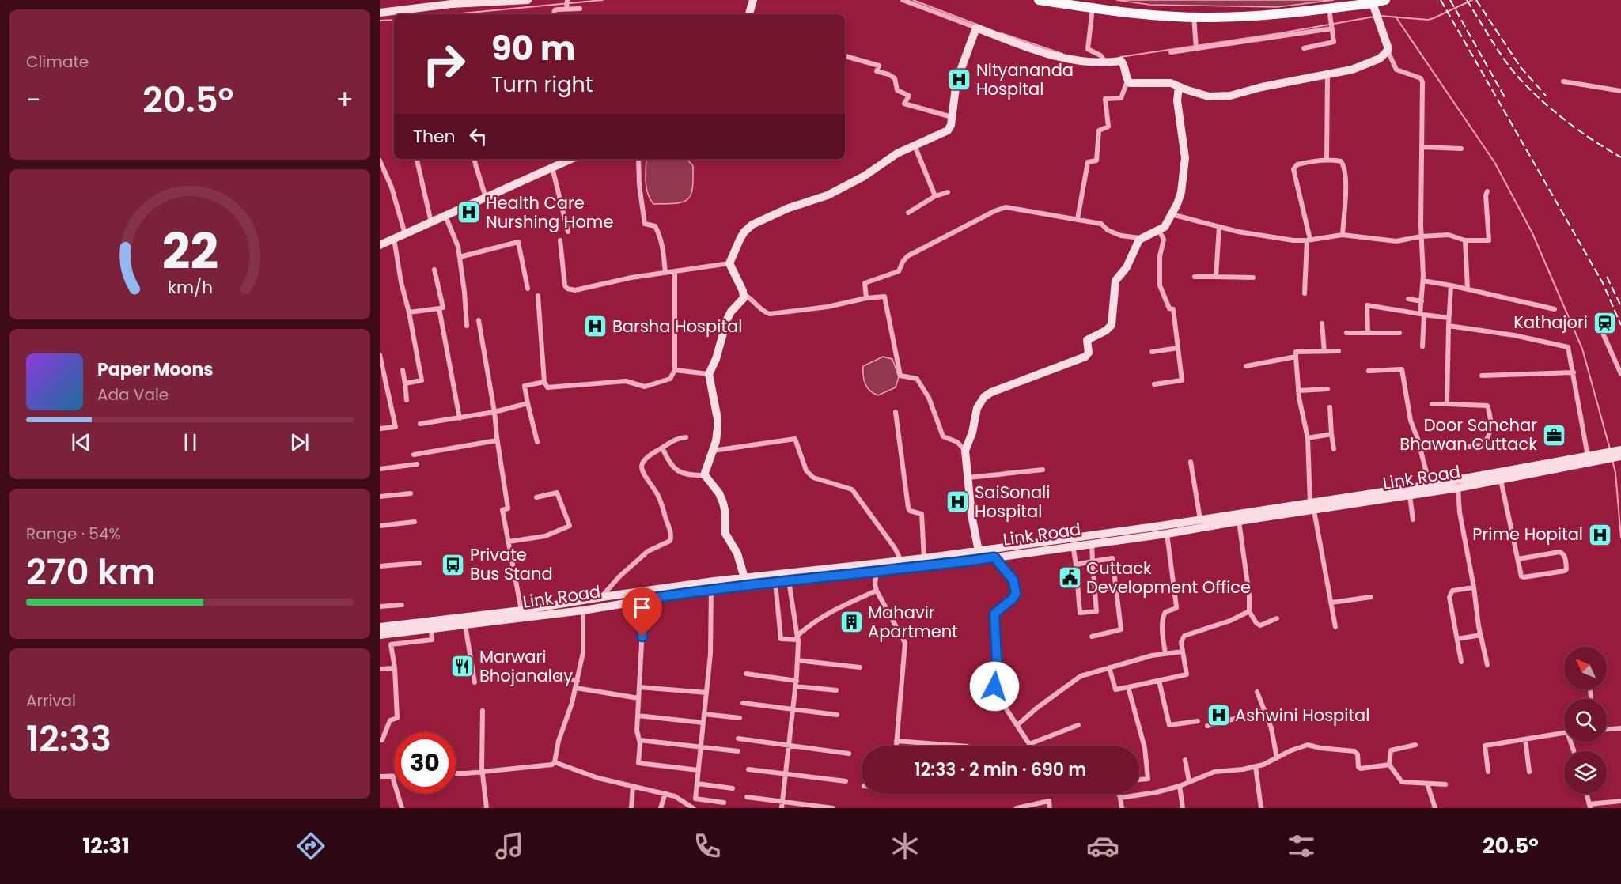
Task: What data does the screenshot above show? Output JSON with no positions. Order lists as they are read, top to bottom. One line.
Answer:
{"streets":{"main road":["Link Road"]},"places":{"hospital":["Nityananda Hospital","Health Care Nurshing Home","Barsha Hospital","SaiSonali Hospital","Prime Hopital","Ashwini Hospital"],"station":["Kathajori"],"office":["Door Sanchar Bhawan Cuttack"],"bus stop":["Private Bus Stand"],"public building":["Cuttack Development Office"],"building":["Mahavir Apartment"],"restaurant":["Marwari Bhojanalay"]},"north":"top left","page":{"tile":["Climate",["Range · 54%","270 km"],["Arrival","12:33"]],"turn":["90 m","Turn right"],"heat":["−","20.5°","+"],"then":"Then","song":["Paper Moons","Ada Vale"],"limit":"30","trip":"12:33 · 2 min · 690 m","tabs":["12:31","20.5°"],"gauge":["22","km/h"]}}
